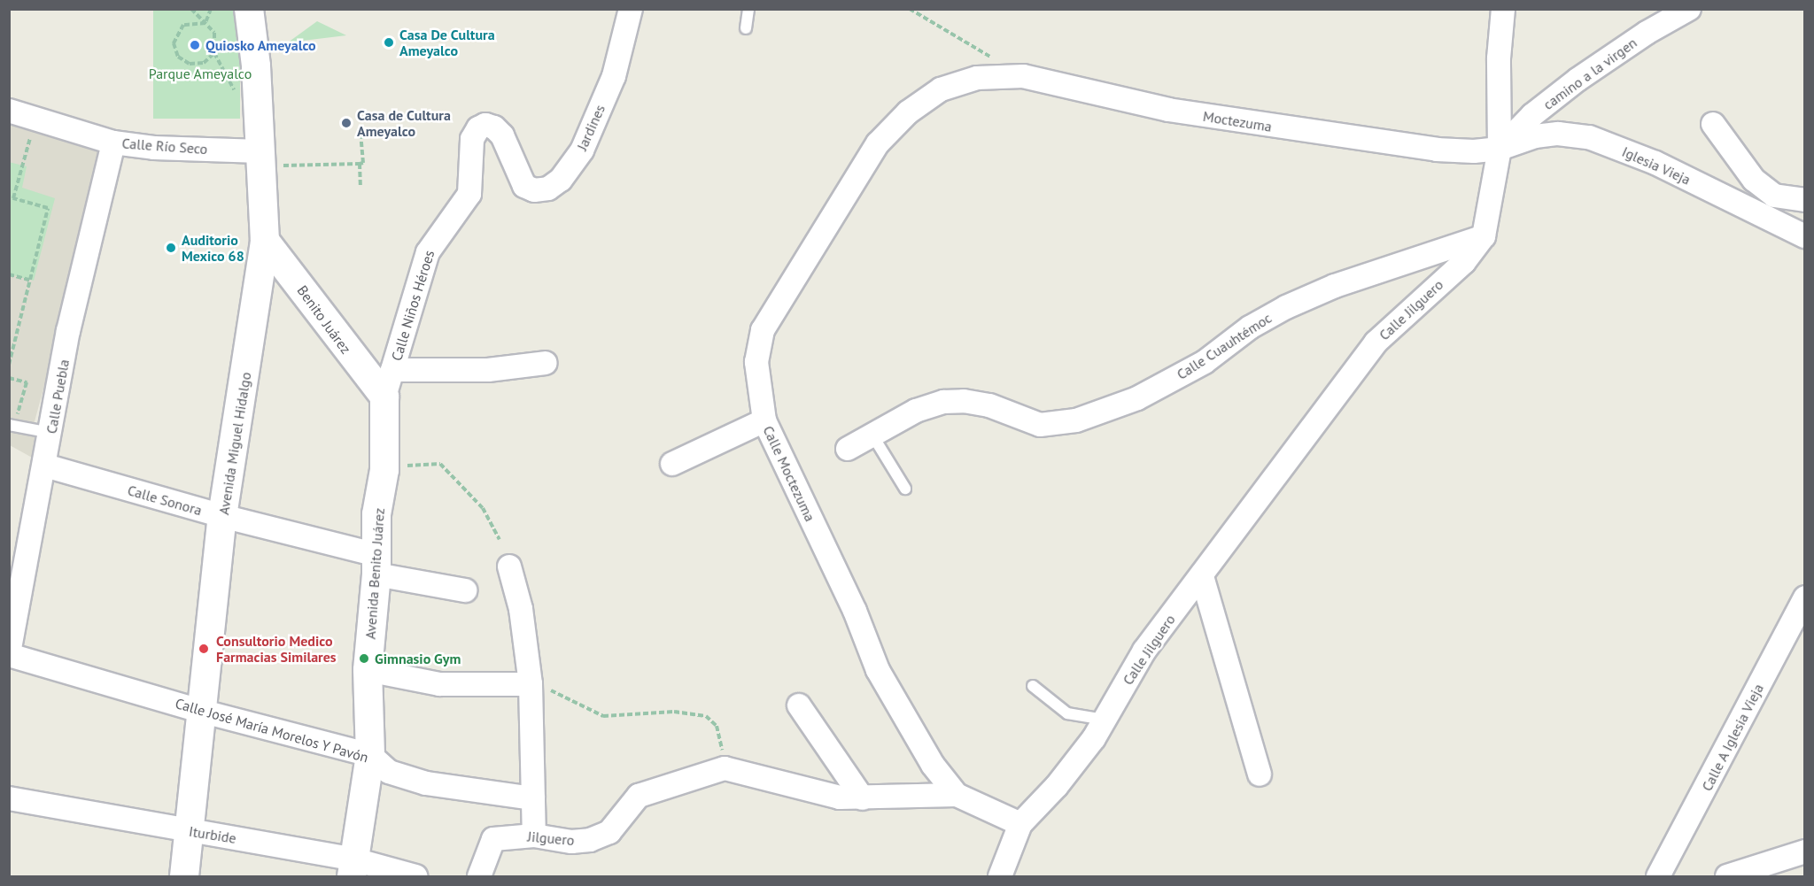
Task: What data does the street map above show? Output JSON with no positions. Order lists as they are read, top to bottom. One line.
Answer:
{"streets":{"street":["camino a la virgen","Moctezuma","Jardines","Calle Río Seco","Iglesia Vieja","Calle Niños Héroes","Calle Jilguero","Benito Juárez","Calle Cuauhtémoc","Calle Puebla","Avenida Miguel Hidalgo","Calle Moctezuma","Calle Sonora","Avenida Benito Juárez","Calle José María Morelos Y Pavón","Calle A Iglesia Vieja","Iturbide","Jilguero"]},"crossings":[["camino a la virgen","Moctezuma"],["camino a la virgen","Iglesia Vieja"],["camino a la virgen","Calle Jilguero"],["Moctezuma","Iglesia Vieja"],["Moctezuma","Calle Jilguero"],["Moctezuma","Calle Moctezuma"],["Jardines","Calle Niños Héroes"],["Calle Río Seco","Calle Puebla"],["Calle Río Seco","Avenida Miguel Hidalgo"],["Iglesia Vieja","Calle Jilguero"],["Calle Niños Héroes","Benito Juárez"],["Calle Niños Héroes","Avenida Benito Juárez"],["Calle Jilguero","Calle Cuauhtémoc"],["Benito Juárez","Avenida Miguel Hidalgo"],["Benito Juárez","Avenida Benito Juárez"],["Calle Puebla","Calle Sonora"],["Calle Puebla","Calle José María Morelos Y Pavón"],["Avenida Miguel Hidalgo","Calle Sonora"],["Avenida Miguel Hidalgo","Calle José María Morelos Y Pavón"],["Avenida Miguel Hidalgo","Iturbide"],["Calle Sonora","Avenida Benito Juárez"],["Avenida Benito Juárez","Calle José María Morelos Y Pavón"],["Avenida Benito Juárez","Iturbide"]],"parks":["Parque Ameyalco"],"places":["Casa De Cultura Ameyalco","Quiosko Ameyalco","Casa de Cultura Ameyalco","Auditorio Mexico 68","Consultorio Medico Farmacias Similares","Gimnasio Gym"]}
